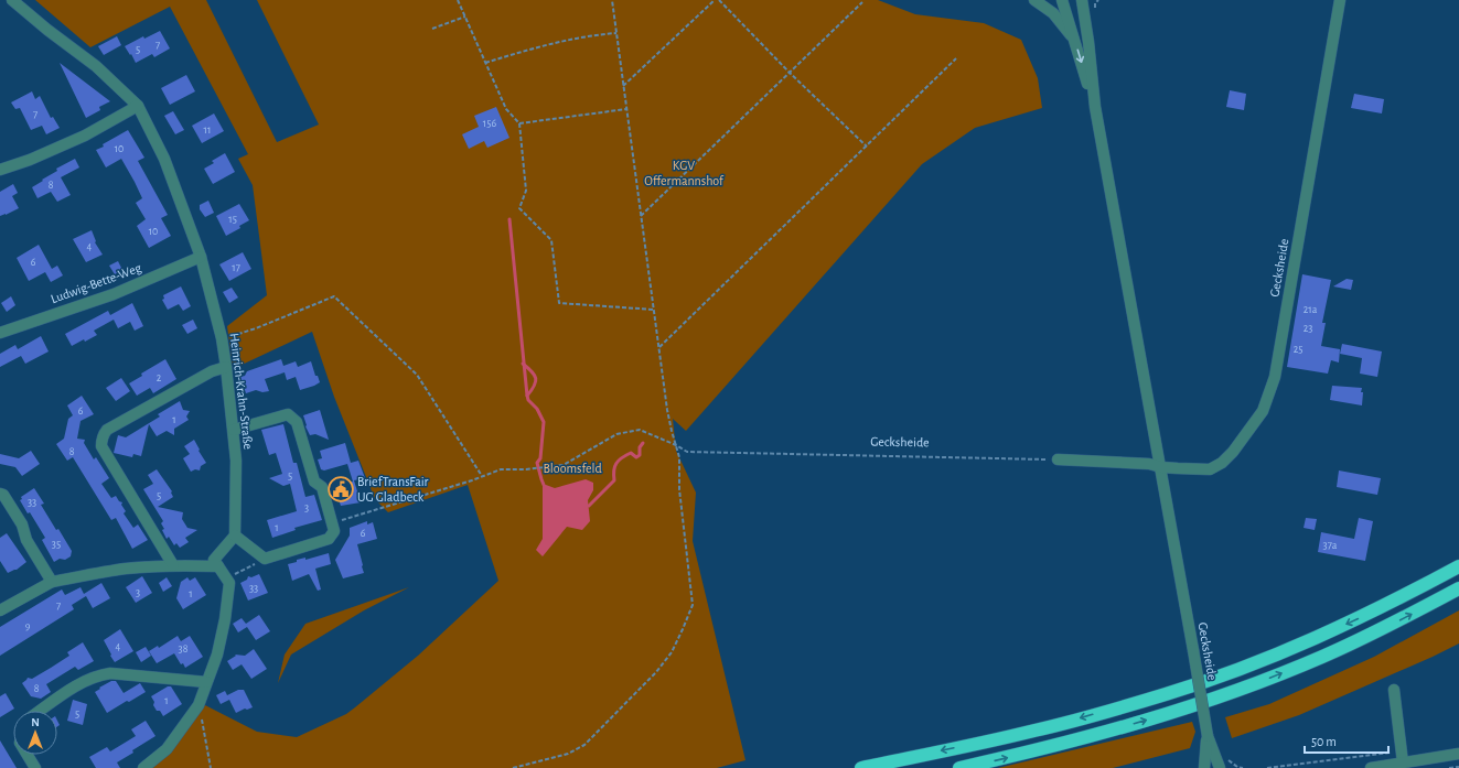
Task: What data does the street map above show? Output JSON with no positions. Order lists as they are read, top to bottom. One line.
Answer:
{"streets":{"street":["Gecksheide","Ludwig-Bette-Weg","Heinrich-Krahn-Straße"]},"crossings":[["Ludwig-Bette-Weg","Heinrich-Krahn-Straße"]],"parks":["KGV Offermannshof","Bloomsfeld"],"places":{"public building":["BriefTransFair UG Gladbeck"]},"house_numbers":["7","5","7","156","11","10","8","15","10","4","6","17","21a","23","25","2","6","1","8","5","5","33","3","1","6","35","37a","33","3","1","7","9","4","38","8","1","5"],"scale_bar":"50 m","north":"top"}
